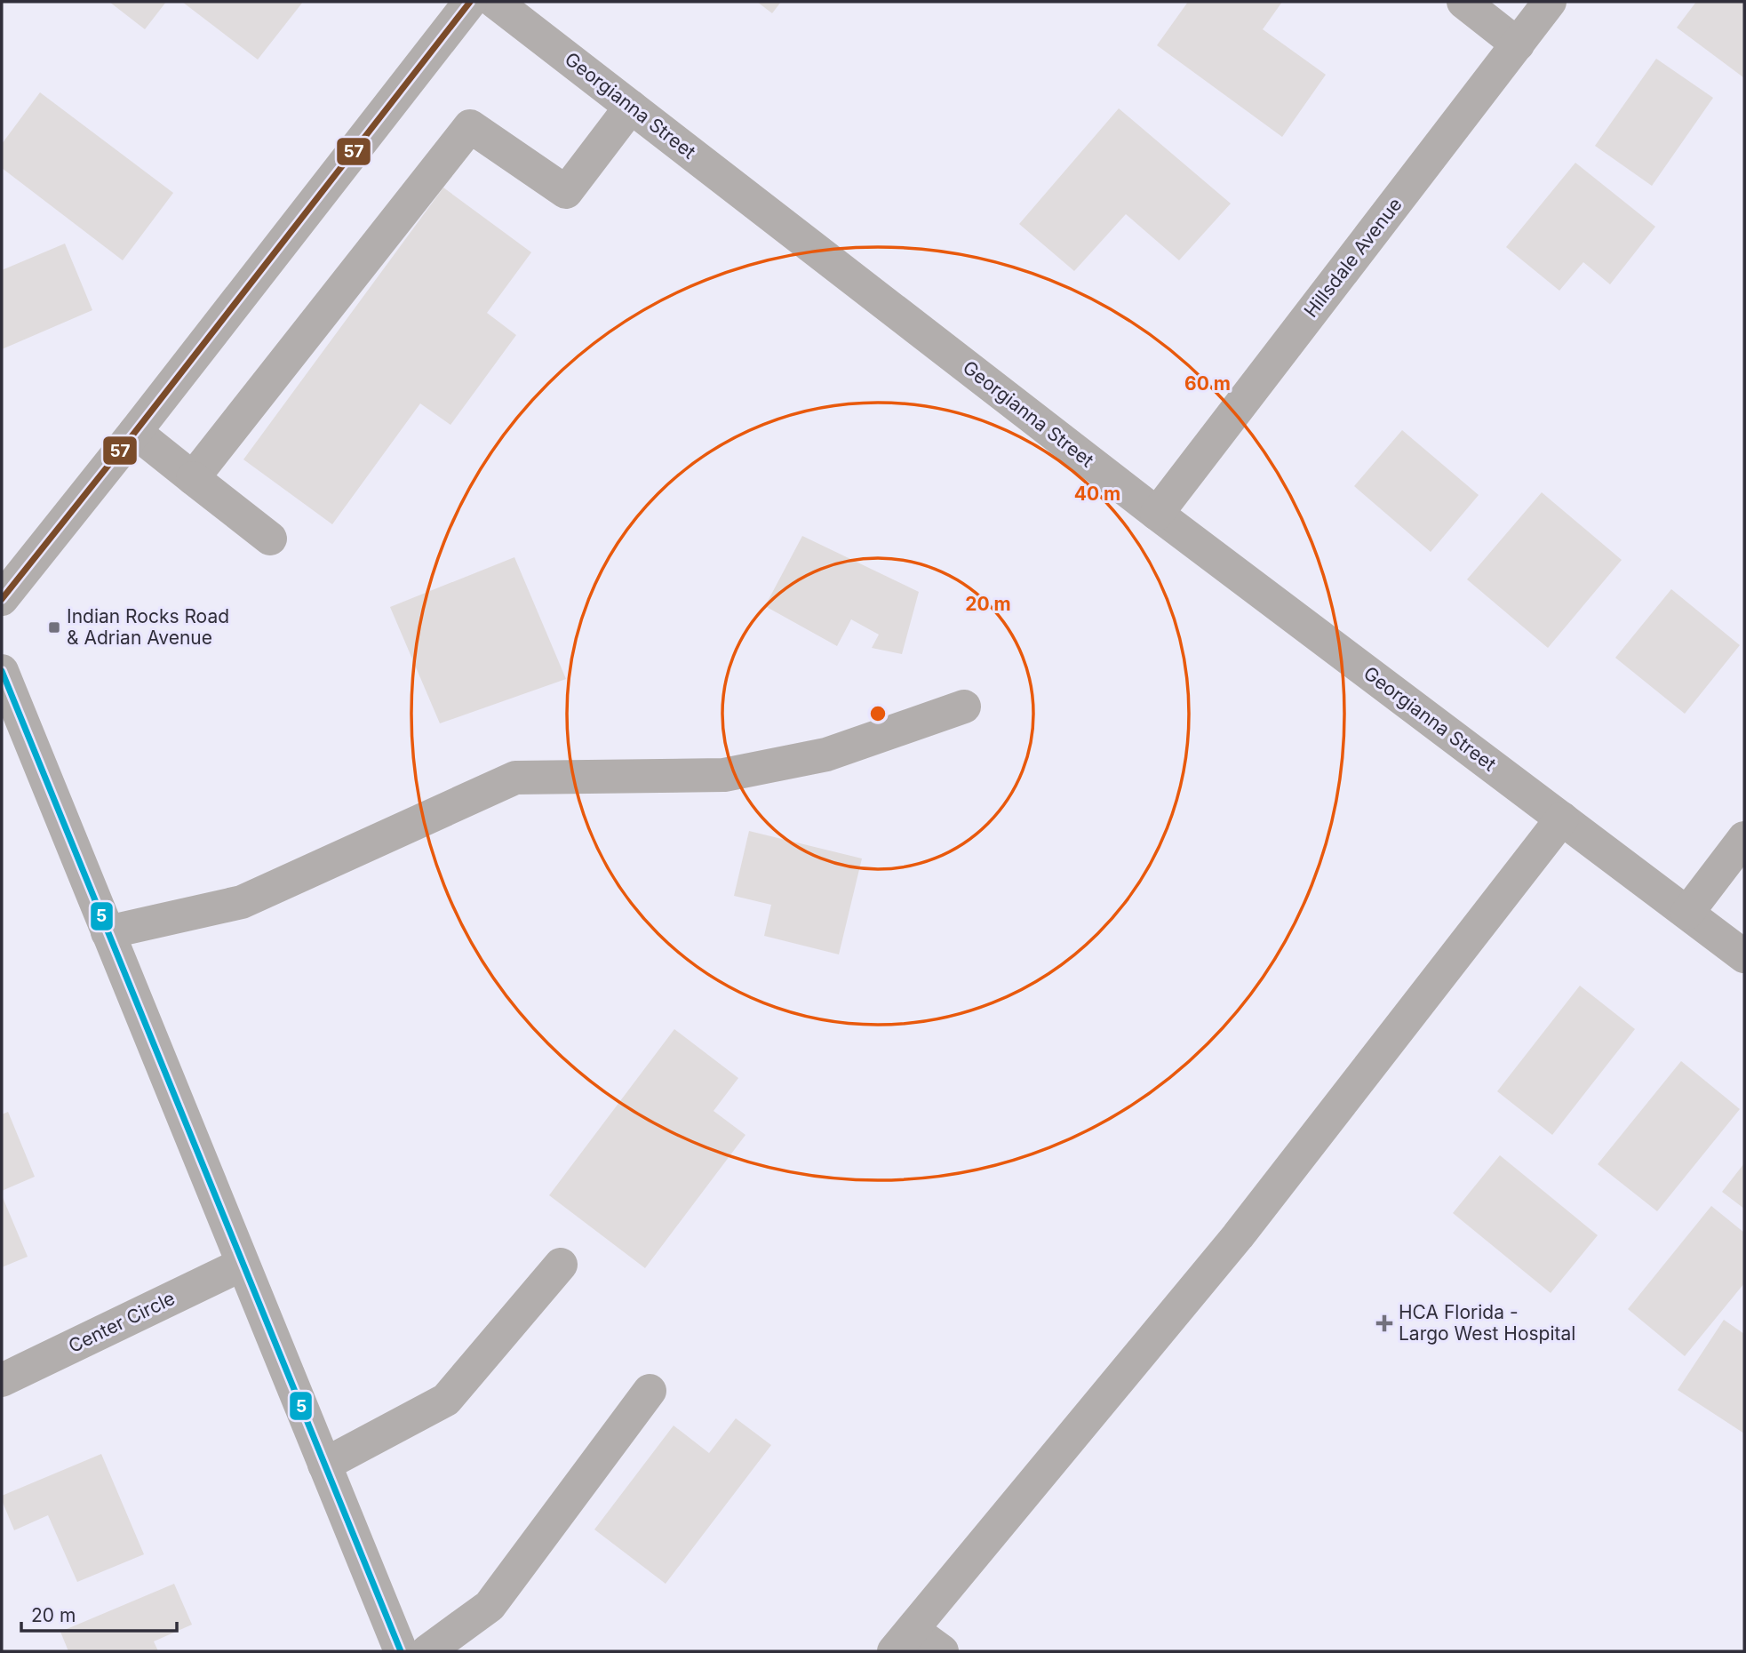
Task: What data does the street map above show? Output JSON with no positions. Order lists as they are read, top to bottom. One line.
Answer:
{"streets":{"street":["Georgianna Street","Hillsdale Avenue","Center Circle"]},"crossings":[["Georgianna Street","Hillsdale Avenue"]],"places":{"transit":["Indian Rocks Road & Adrian Avenue"],"health":["HCA Florida - Largo West Hospital"]},"lines":["transit line 57","transit line 5"],"scale_bar":"20 m","rings":["60 m","40 m","20 m"]}
